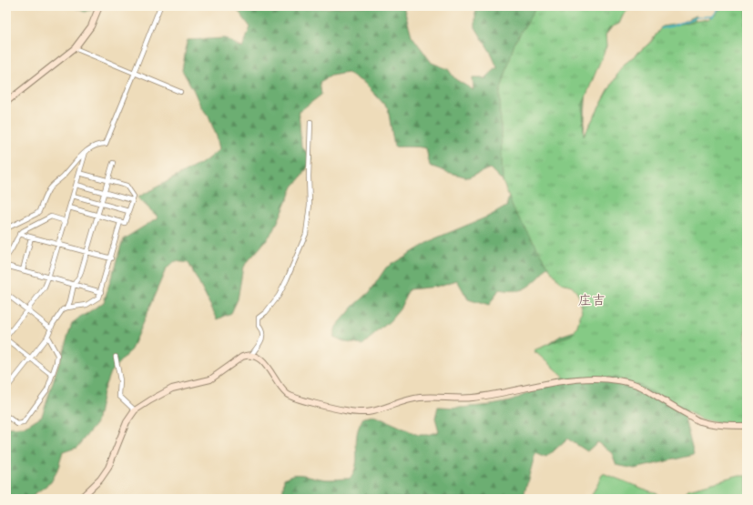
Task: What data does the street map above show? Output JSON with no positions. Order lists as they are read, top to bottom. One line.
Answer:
{"districts":["庄吉"]}
